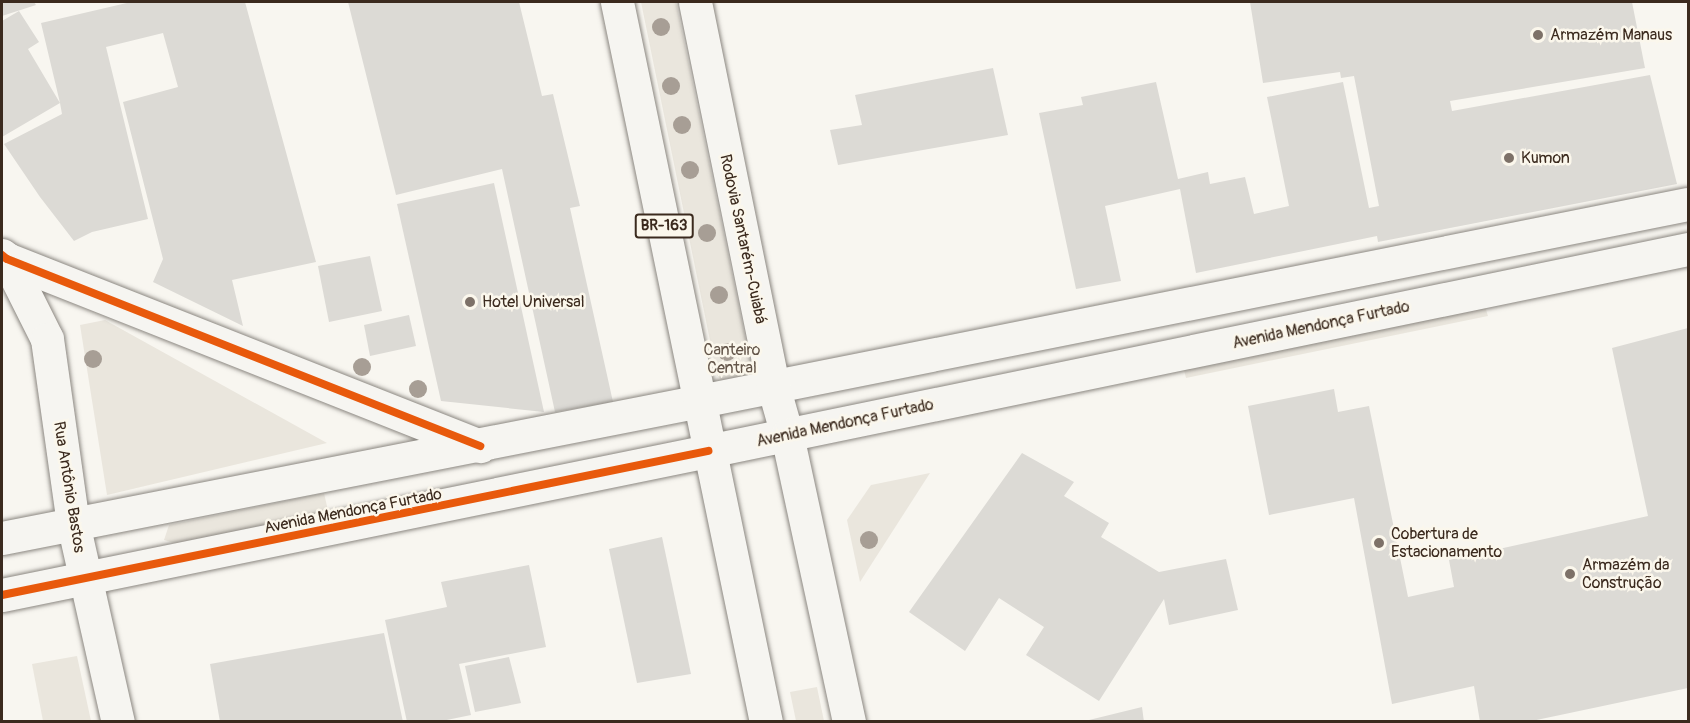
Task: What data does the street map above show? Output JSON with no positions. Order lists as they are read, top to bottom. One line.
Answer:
{"streets":{"main road":["BR-163","Rodovia Santarém-Cuiabá","Avenida Mendonça Furtado","Rua Antônio Bastos"]},"crossings":[["BR-163","Avenida Mendonça Furtado"],["Rodovia Santarém-Cuiabá","Avenida Mendonça Furtado"],["Avenida Mendonça Furtado","Rua Antônio Bastos"]],"parks":["Canteiro Central"],"places":["Armazém Manaus","Kumon","Hotel Universal","Cobertura de Estacionamento","Armazém da Construção"]}
